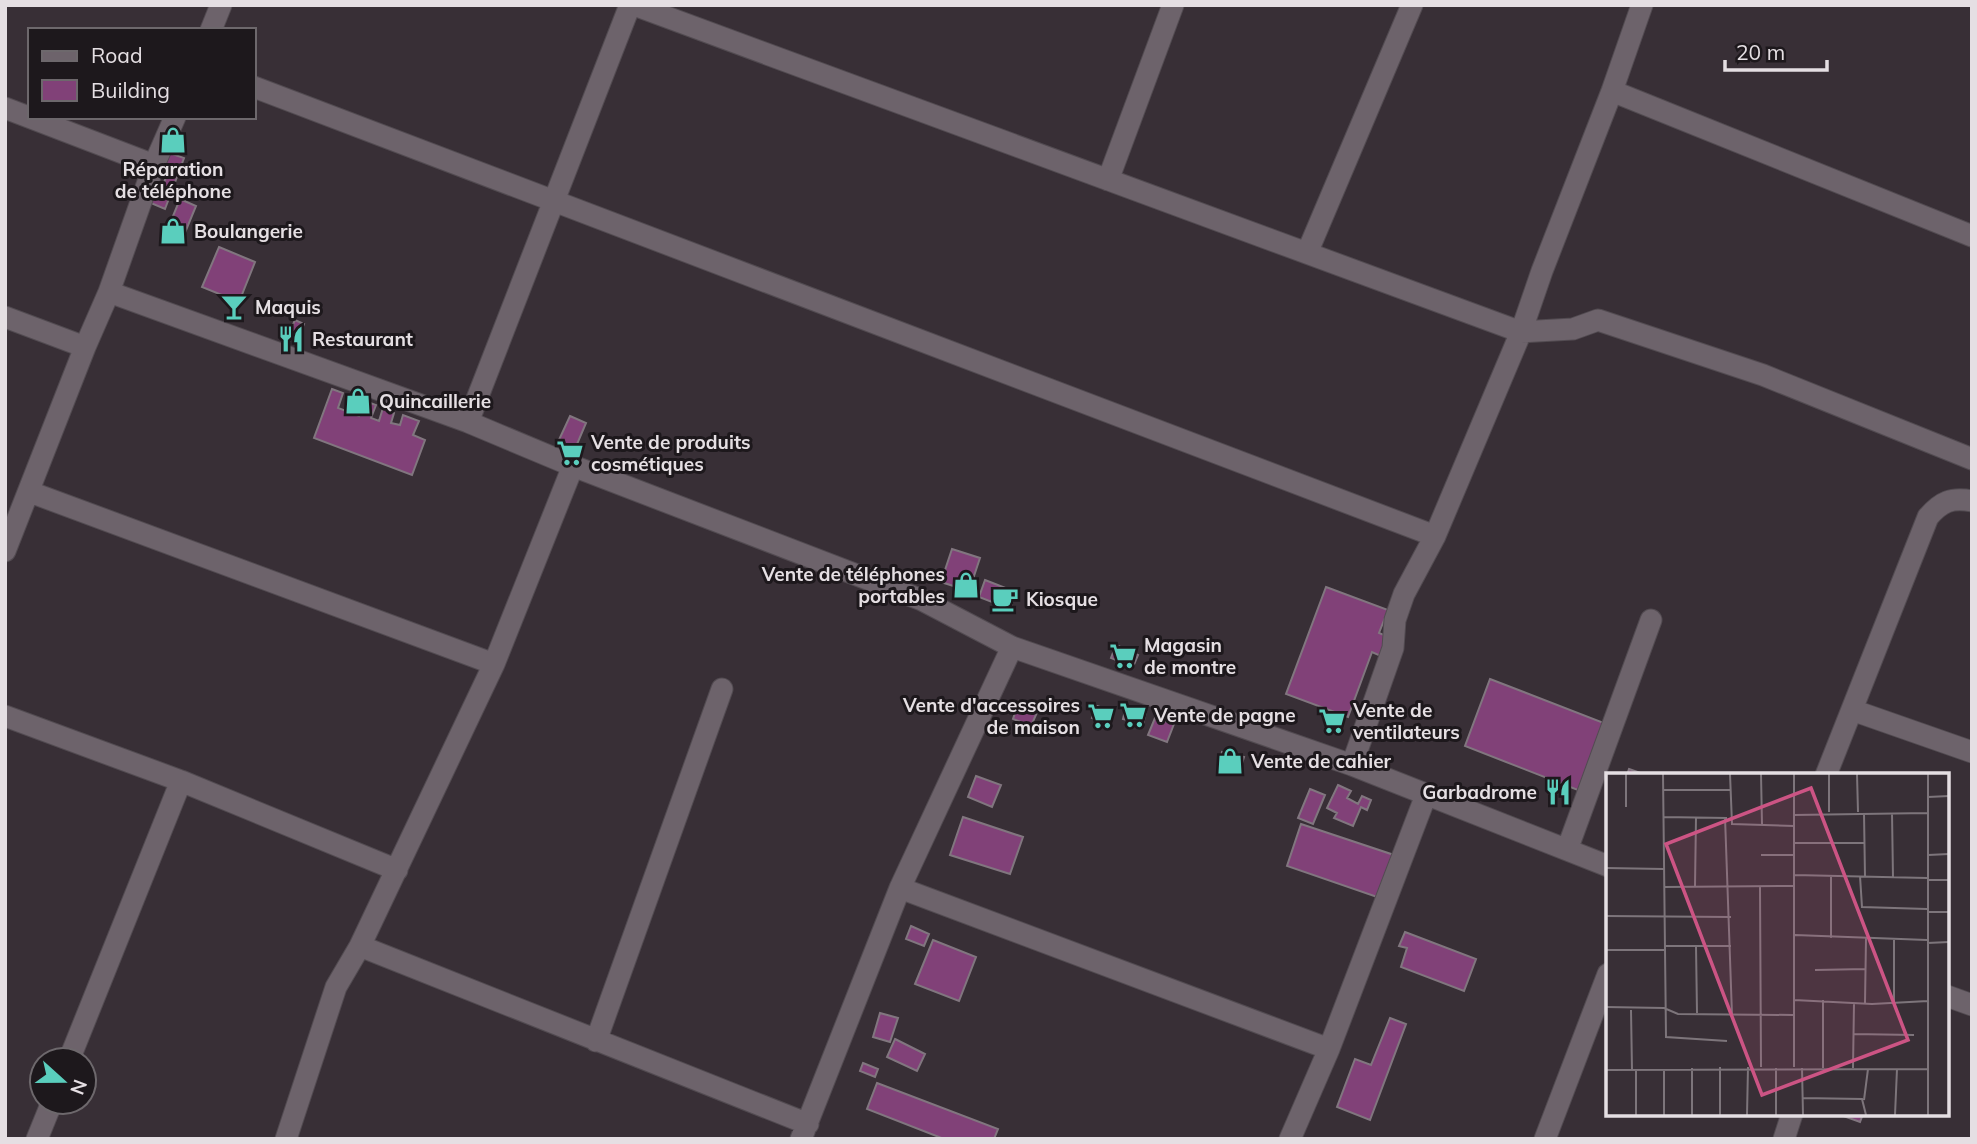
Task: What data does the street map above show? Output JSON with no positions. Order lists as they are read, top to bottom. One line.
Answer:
{"places":{"shop":["Réparation de téléphone","Boulangerie","Quincaillerie","Vente de téléphones portables","Vente de cahier"],"bar":["Maquis"],"restaurant":["Restaurant","Garbadrome"],"supermarket":["Vente de produits cosmétiques","Magasin de montre","Vente de pagne","Vente d'accessoires de maison","Vente de ventilateurs"],"cafe":["Kiosque"]},"legend":["Road","Building"],"scale_bar":"20 m","north":"right"}
